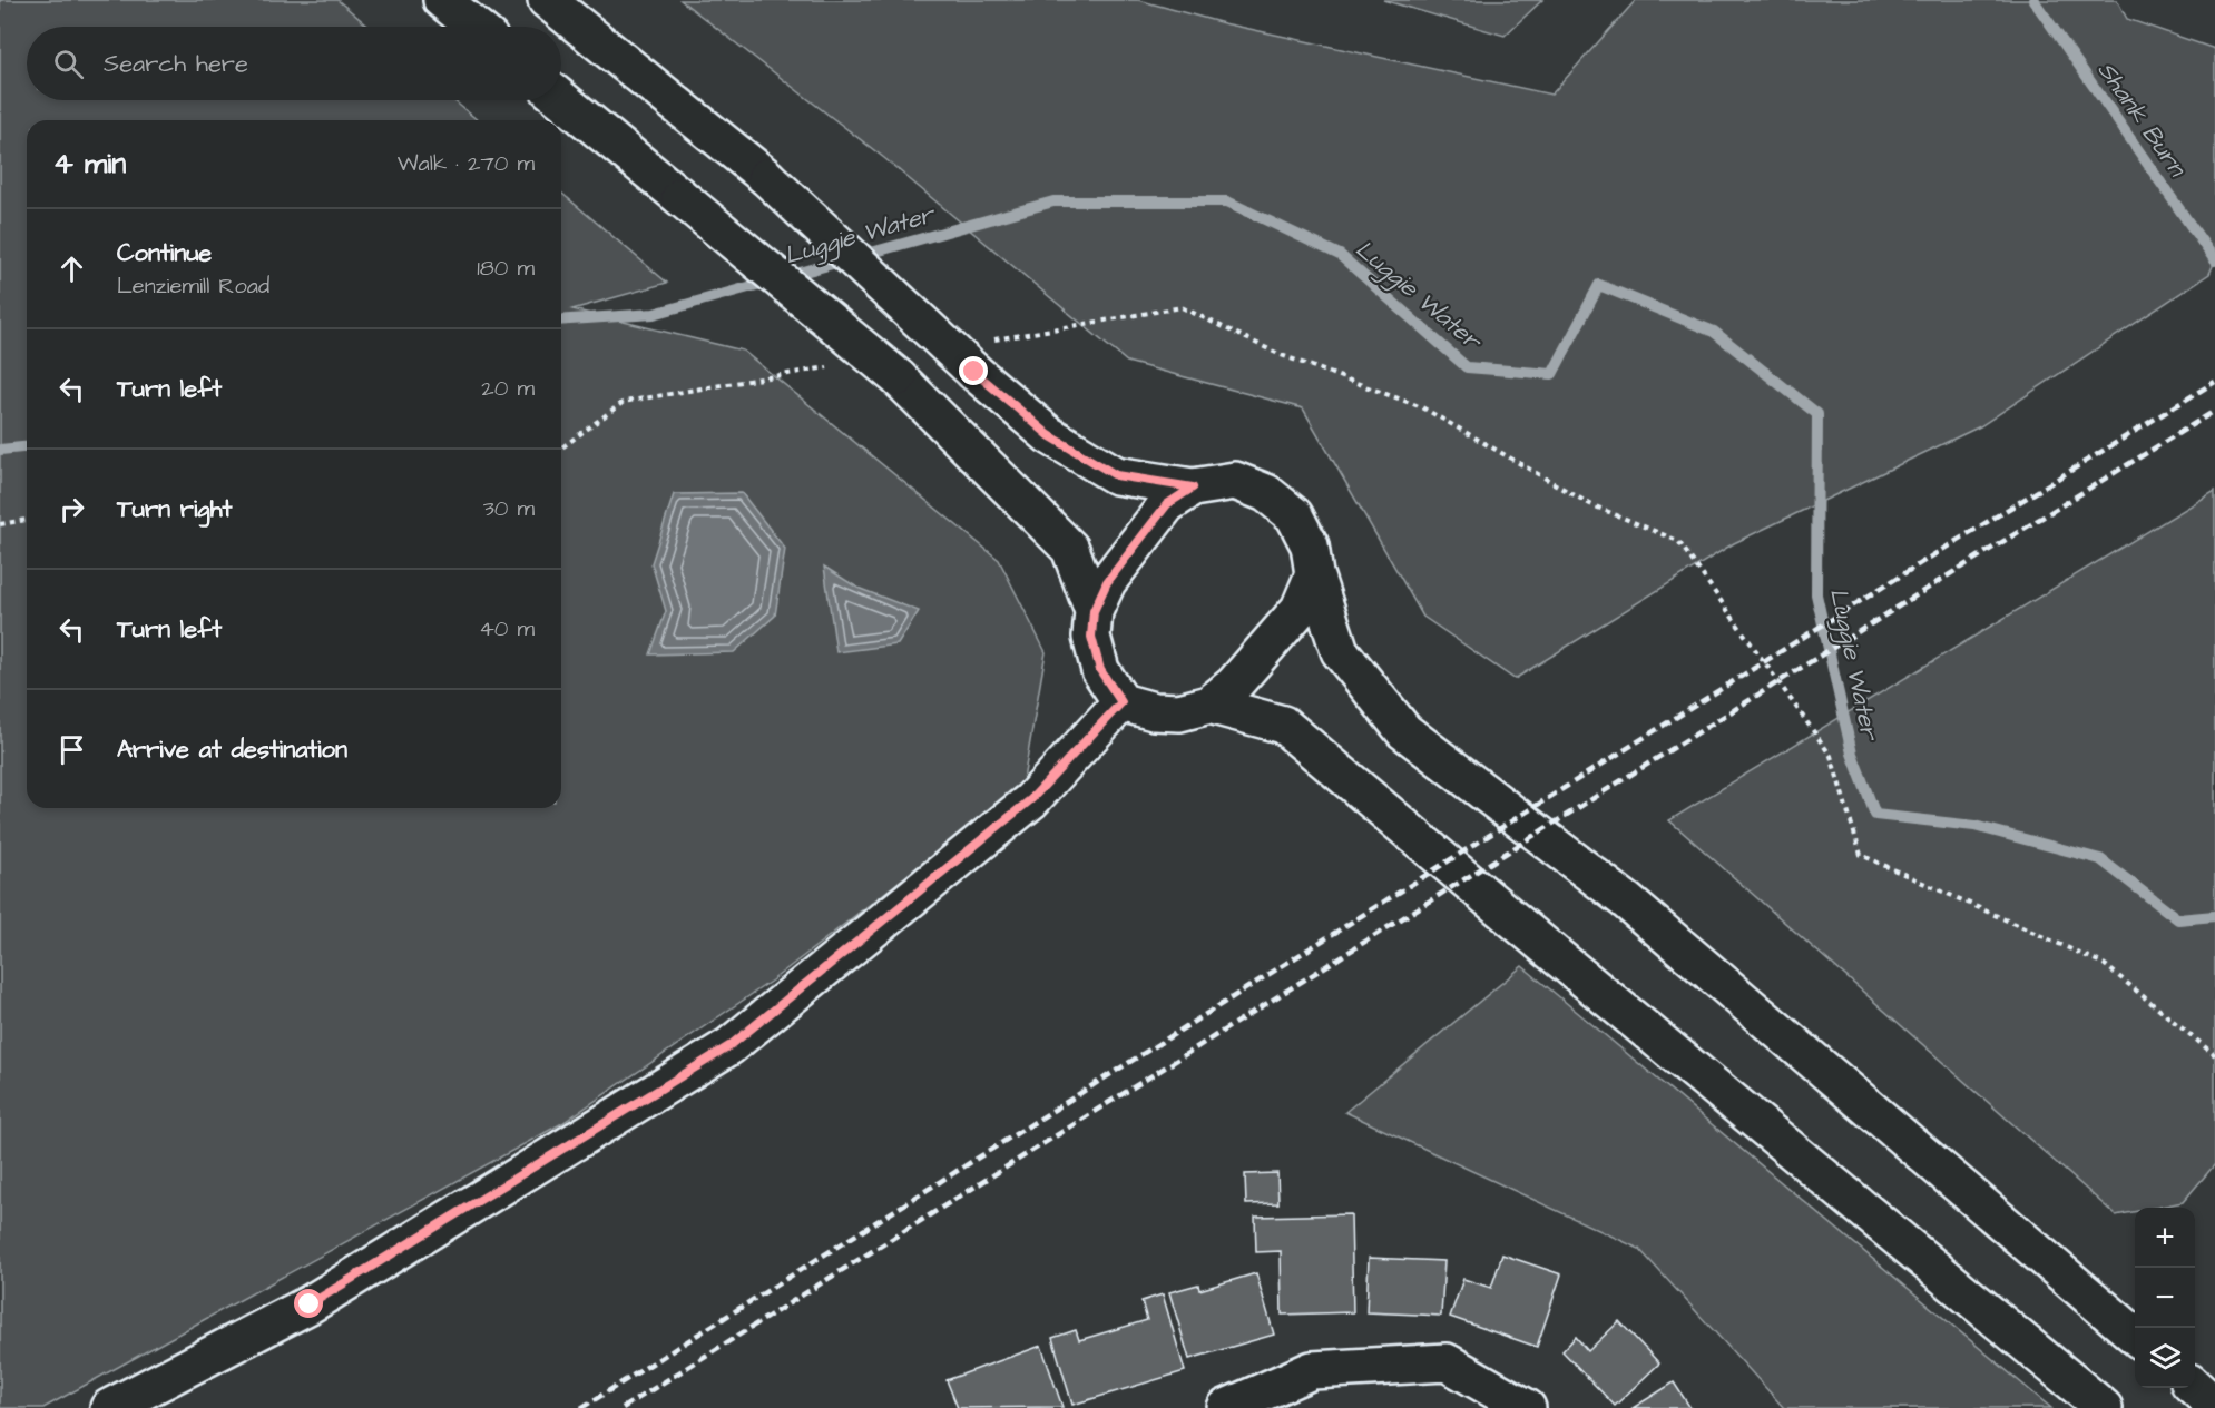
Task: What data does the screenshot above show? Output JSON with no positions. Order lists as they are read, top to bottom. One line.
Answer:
{"water":["Shank Burn","Luggie Water"],"page":{"search":"Search here","heading":["4 min","Walk · 270 m"],"list":[["Continue","Lenziemill Road","180 m"],["Turn left","20 m"],["Turn right","30 m"],["Turn left","40 m"],"Arrive at destination"],"map_buttons":["+","−"]}}
